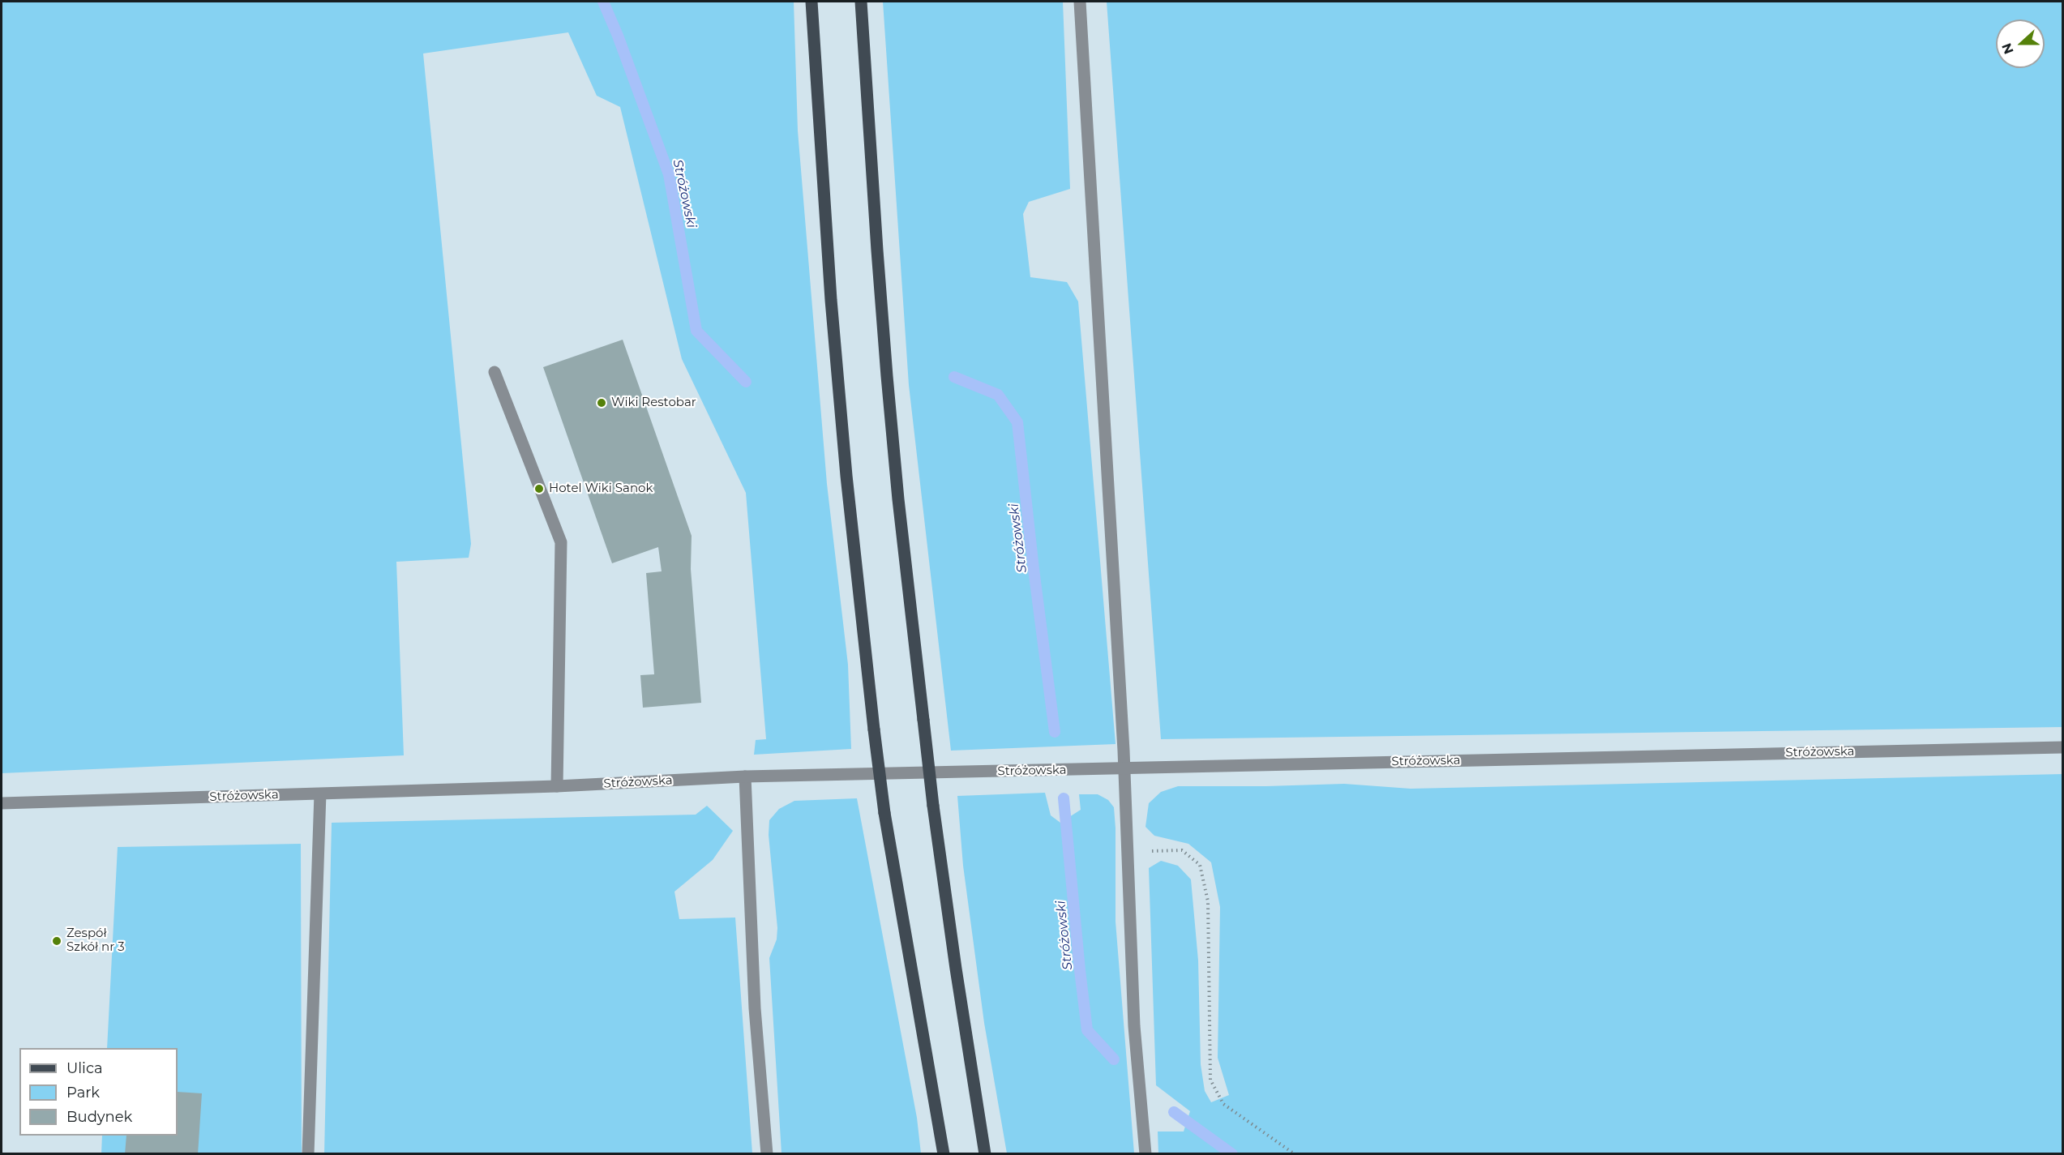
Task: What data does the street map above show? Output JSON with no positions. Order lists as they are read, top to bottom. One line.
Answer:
{"streets":{"street":["Stróżowska"]},"water":["Stróżowski"],"places":["Wiki Restobar","Hotel Wiki Sanok","Zespół Szkół nr 3"],"legend":["Ulica","Park","Budynek"],"north":"left"}
